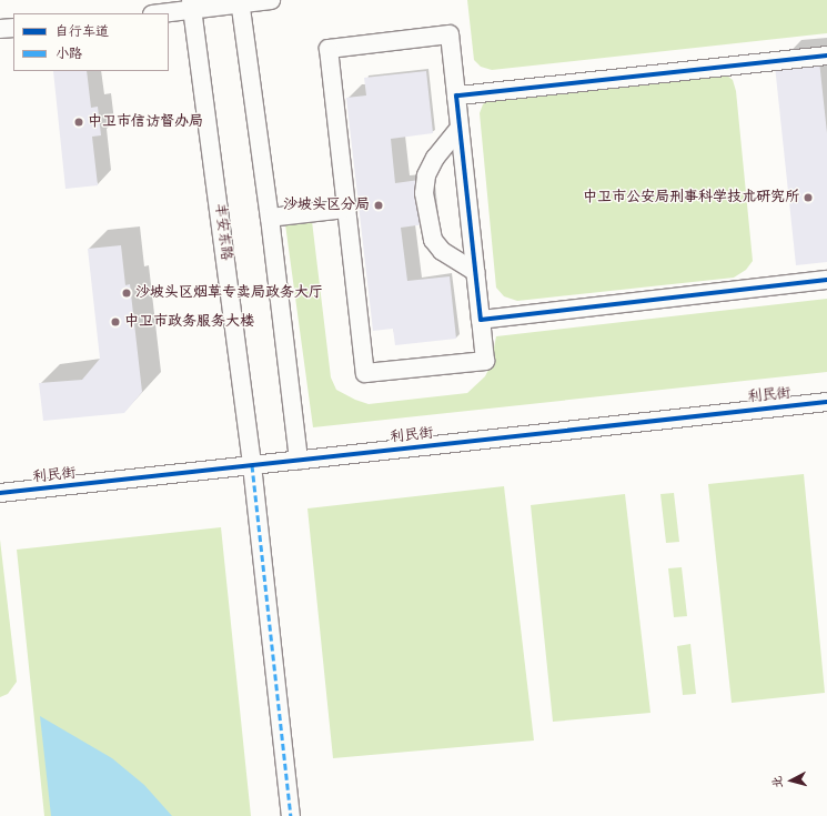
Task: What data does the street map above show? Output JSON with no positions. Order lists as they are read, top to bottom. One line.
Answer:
{"streets":{"street":["丰安东路","利民街"]},"crossings":[["丰安东路","利民街"]],"places":["中卫市信访督办局","中卫市公安局刑事科学技术研究所","沙坡头区分局","沙坡头区烟草专卖局政务大厅","中卫市政务服务大楼"],"legend":["自行车道","小路"],"north":"left"}
